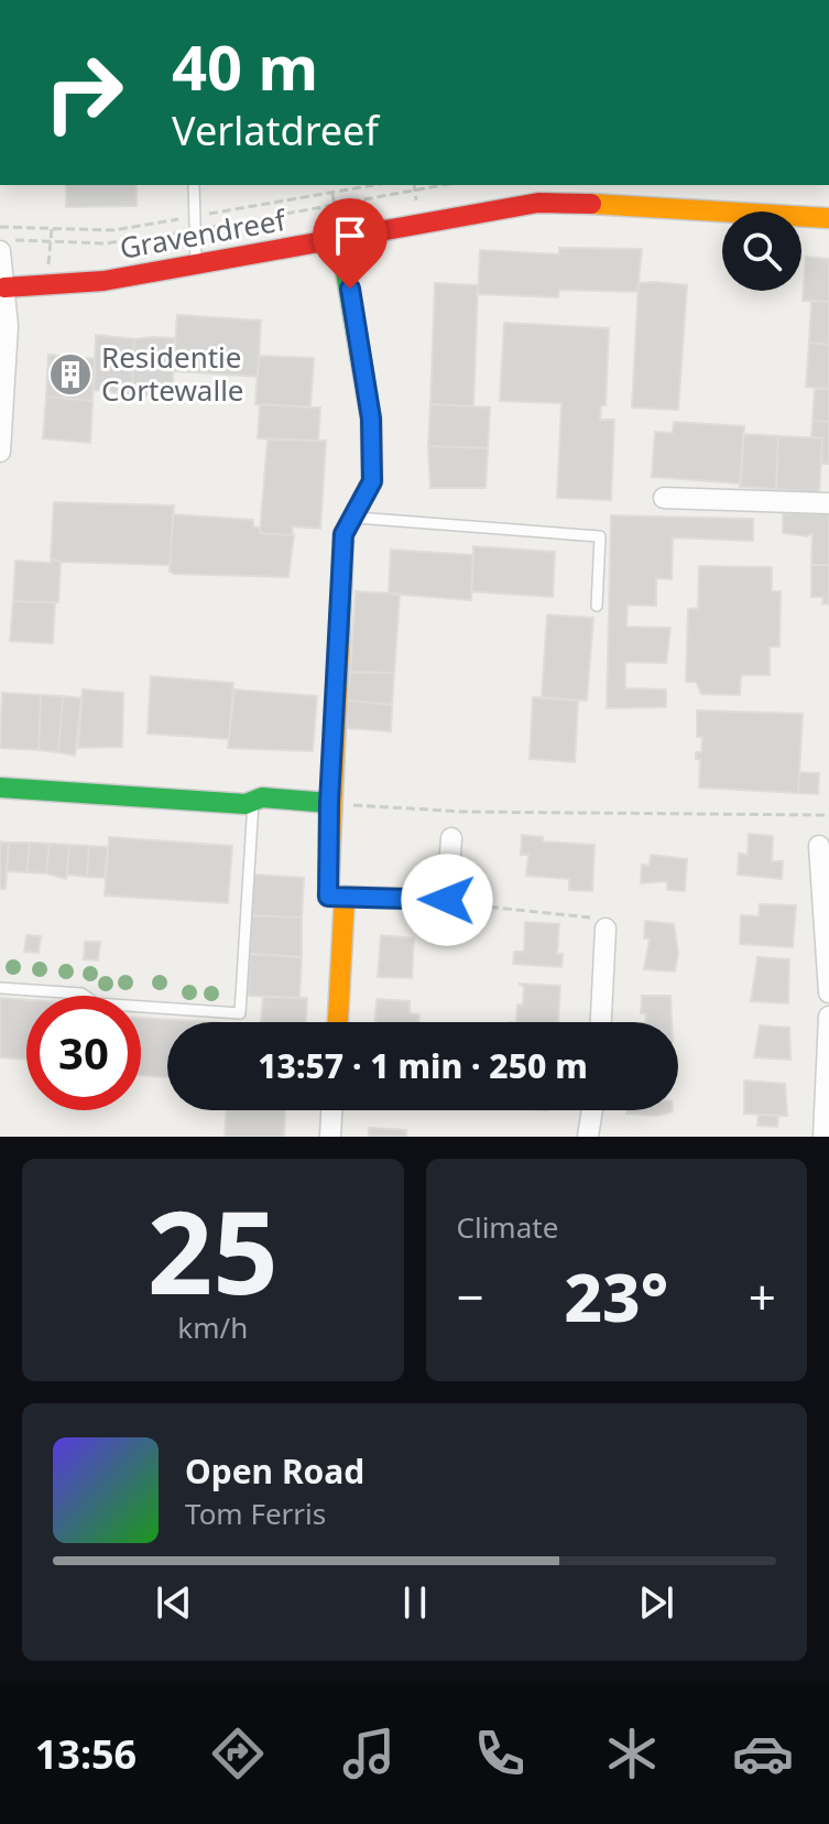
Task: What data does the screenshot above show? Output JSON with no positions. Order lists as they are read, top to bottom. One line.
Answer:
{"streets":{"street":["Gravendreef"]},"places":{"building":["Residentie Cortewalle"]},"page":{"turn":["40 m","Verlatdreef"],"limit":"30","trip":"13:57 · 1 min · 250 m","tile":[["25","km/h"],"Climate"],"heat":["−","23°","+"],"song":["Open Road","Tom Ferris"],"tabs":"13:56"}}
